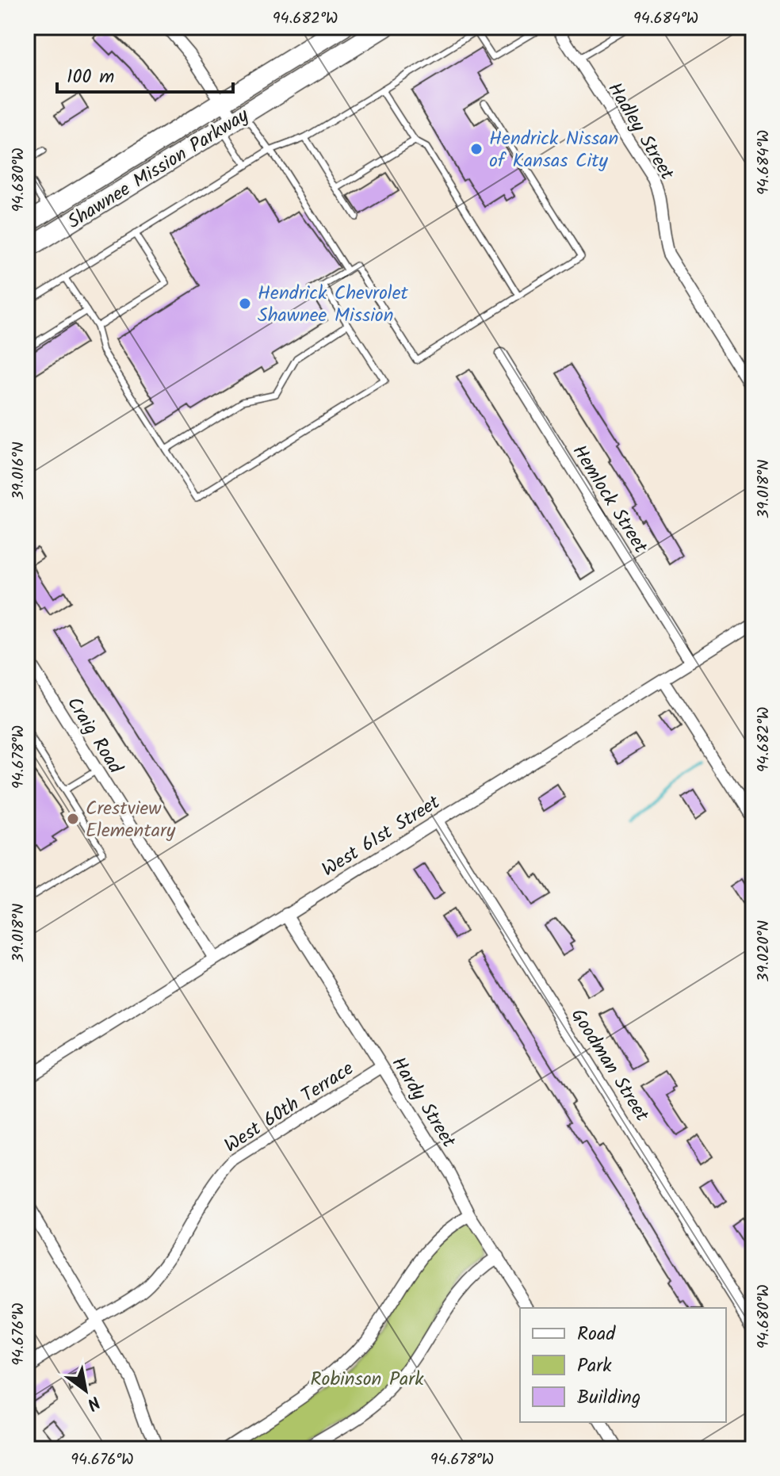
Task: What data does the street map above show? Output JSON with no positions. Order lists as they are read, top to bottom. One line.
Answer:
{"streets":{"highway":["Shawnee Mission Parkway"],"street":["Hadley Street","Hemlock Street","Craig Road","West 61st Street","Goodman Street","Hardy Street","West 60th Terrace"]},"crossings":[["Hemlock Street","West 61st Street"],["Craig Road","West 61st Street"],["West 61st Street","Goodman Street"],["West 61st Street","Hardy Street"],["Hardy Street","West 60th Terrace"]],"parks":["Robinson Park"],"places":["Hendrick Nissan of Kansas City","Hendrick Chevrolet Shawnee Mission","Crestview Elementary"],"legend":["Road","Park","Building"],"scale_bar":"100 m","north":"bottom right","coordinates":["94.682°W","94.684°W","94.680°W","39.016°N","39.018°N","94.678°W","39.020°N","94.676°W"]}
